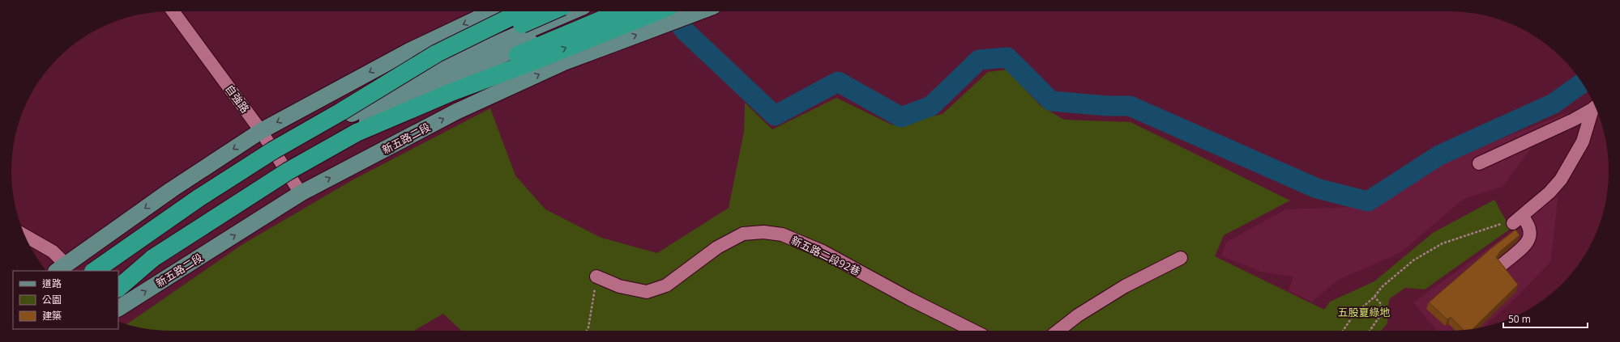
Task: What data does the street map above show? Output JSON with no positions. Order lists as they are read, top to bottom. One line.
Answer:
{"streets":{"main road":["新五路二段"],"street":["自強路","新五路二段92巷"]},"crossings":[["自強路","新五路二段"]],"parks":["五股夏綠地"],"legend":["道路","公園","建築"],"scale_bar":"50 m"}
